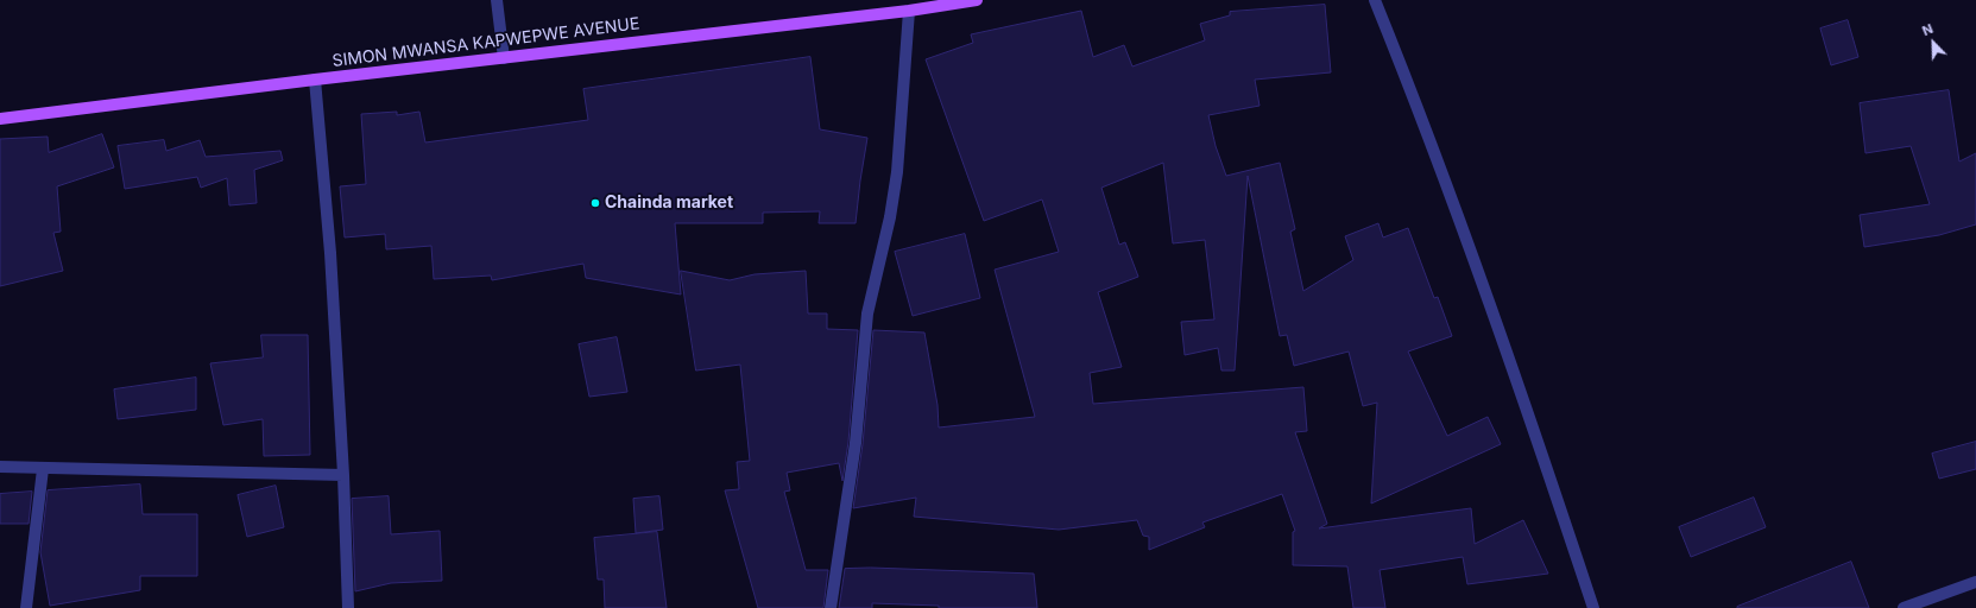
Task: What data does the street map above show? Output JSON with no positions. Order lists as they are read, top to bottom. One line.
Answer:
{"streets":{"main road":["SIMON MWANSA KAPWEPWE AVENUE"]},"places":["Chainda market"],"north":"top left"}
